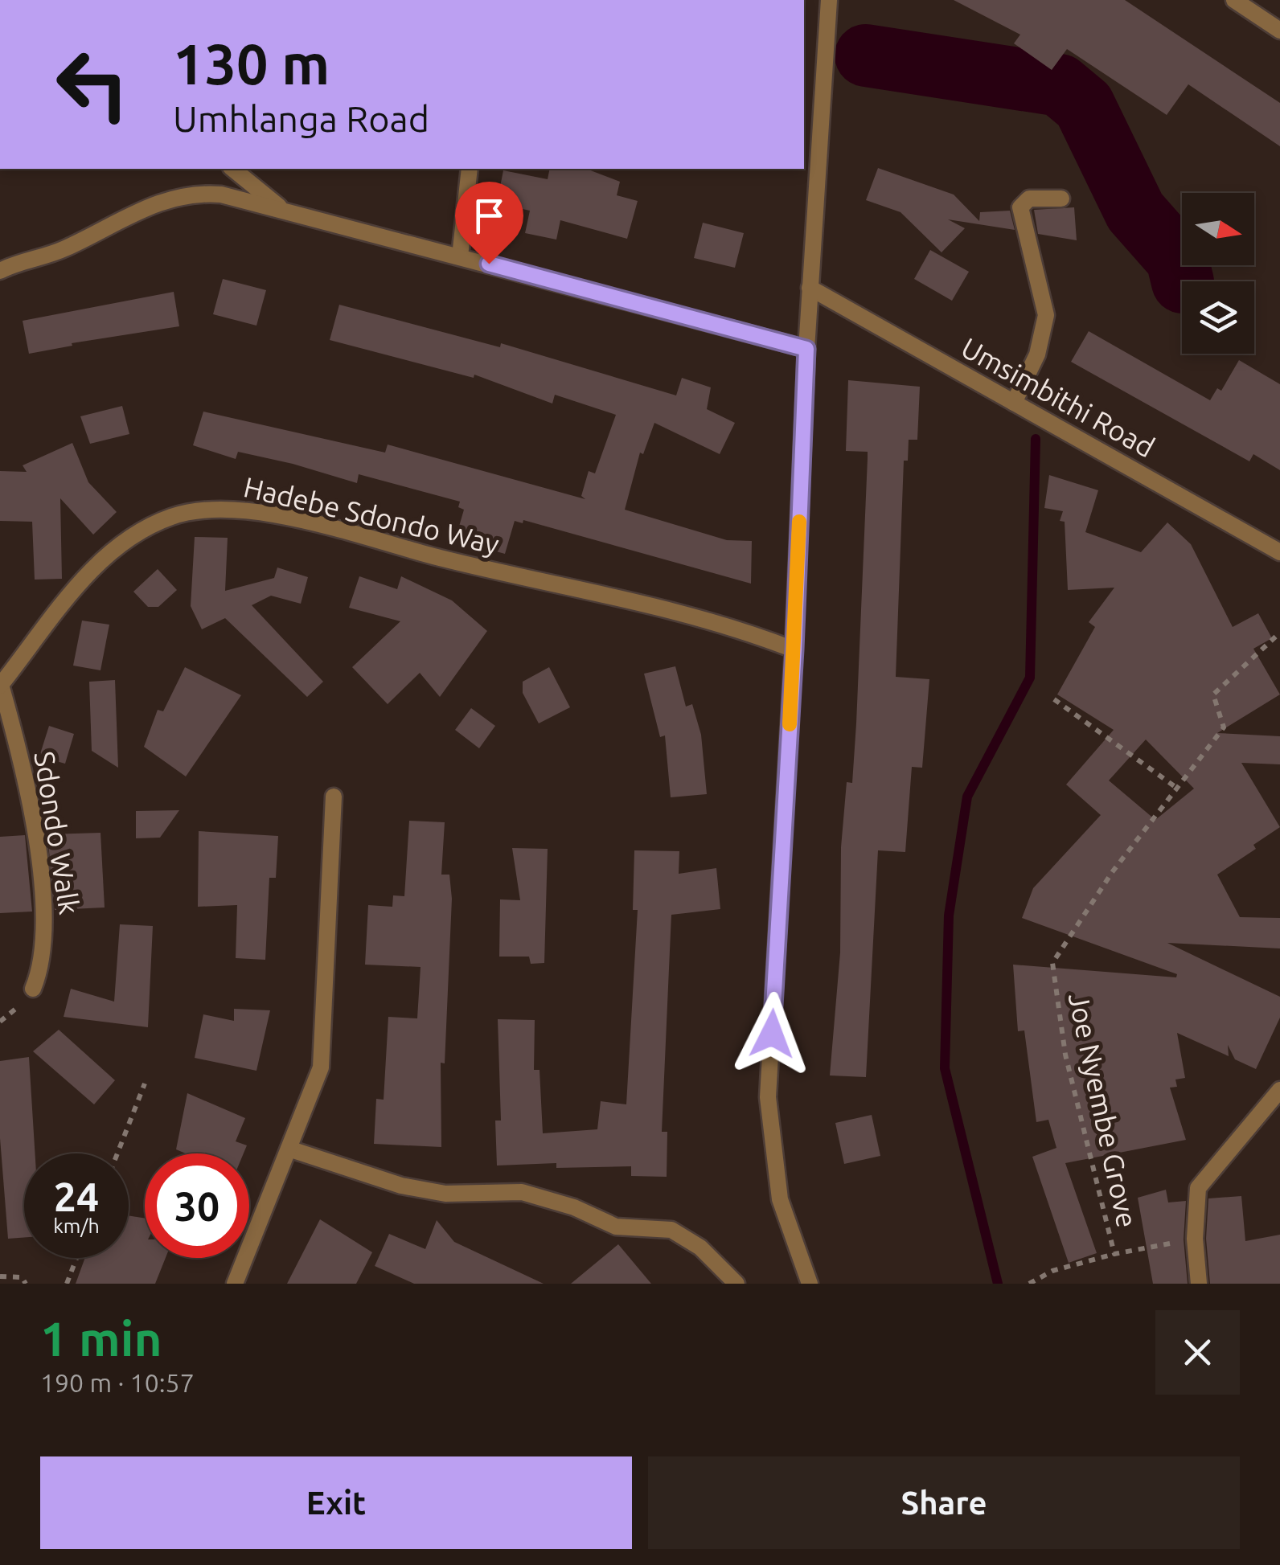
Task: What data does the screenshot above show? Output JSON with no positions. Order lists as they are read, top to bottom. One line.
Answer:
{"streets":{"street":["Umsimbithi Road","Hadebe Sdondo Way","Sdondo Walk"],"path":["Joe Nyembe Grove"]},"crossings":[["Hadebe Sdondo Way","Sdondo Walk"]],"north":"right","page":{"turn":["130 m","Umhlanga Road"],"speed":"24 km/h","limit":"30","heading":["1 min","190 m · 10:57"],"buttons":["Exit","Share"]}}
